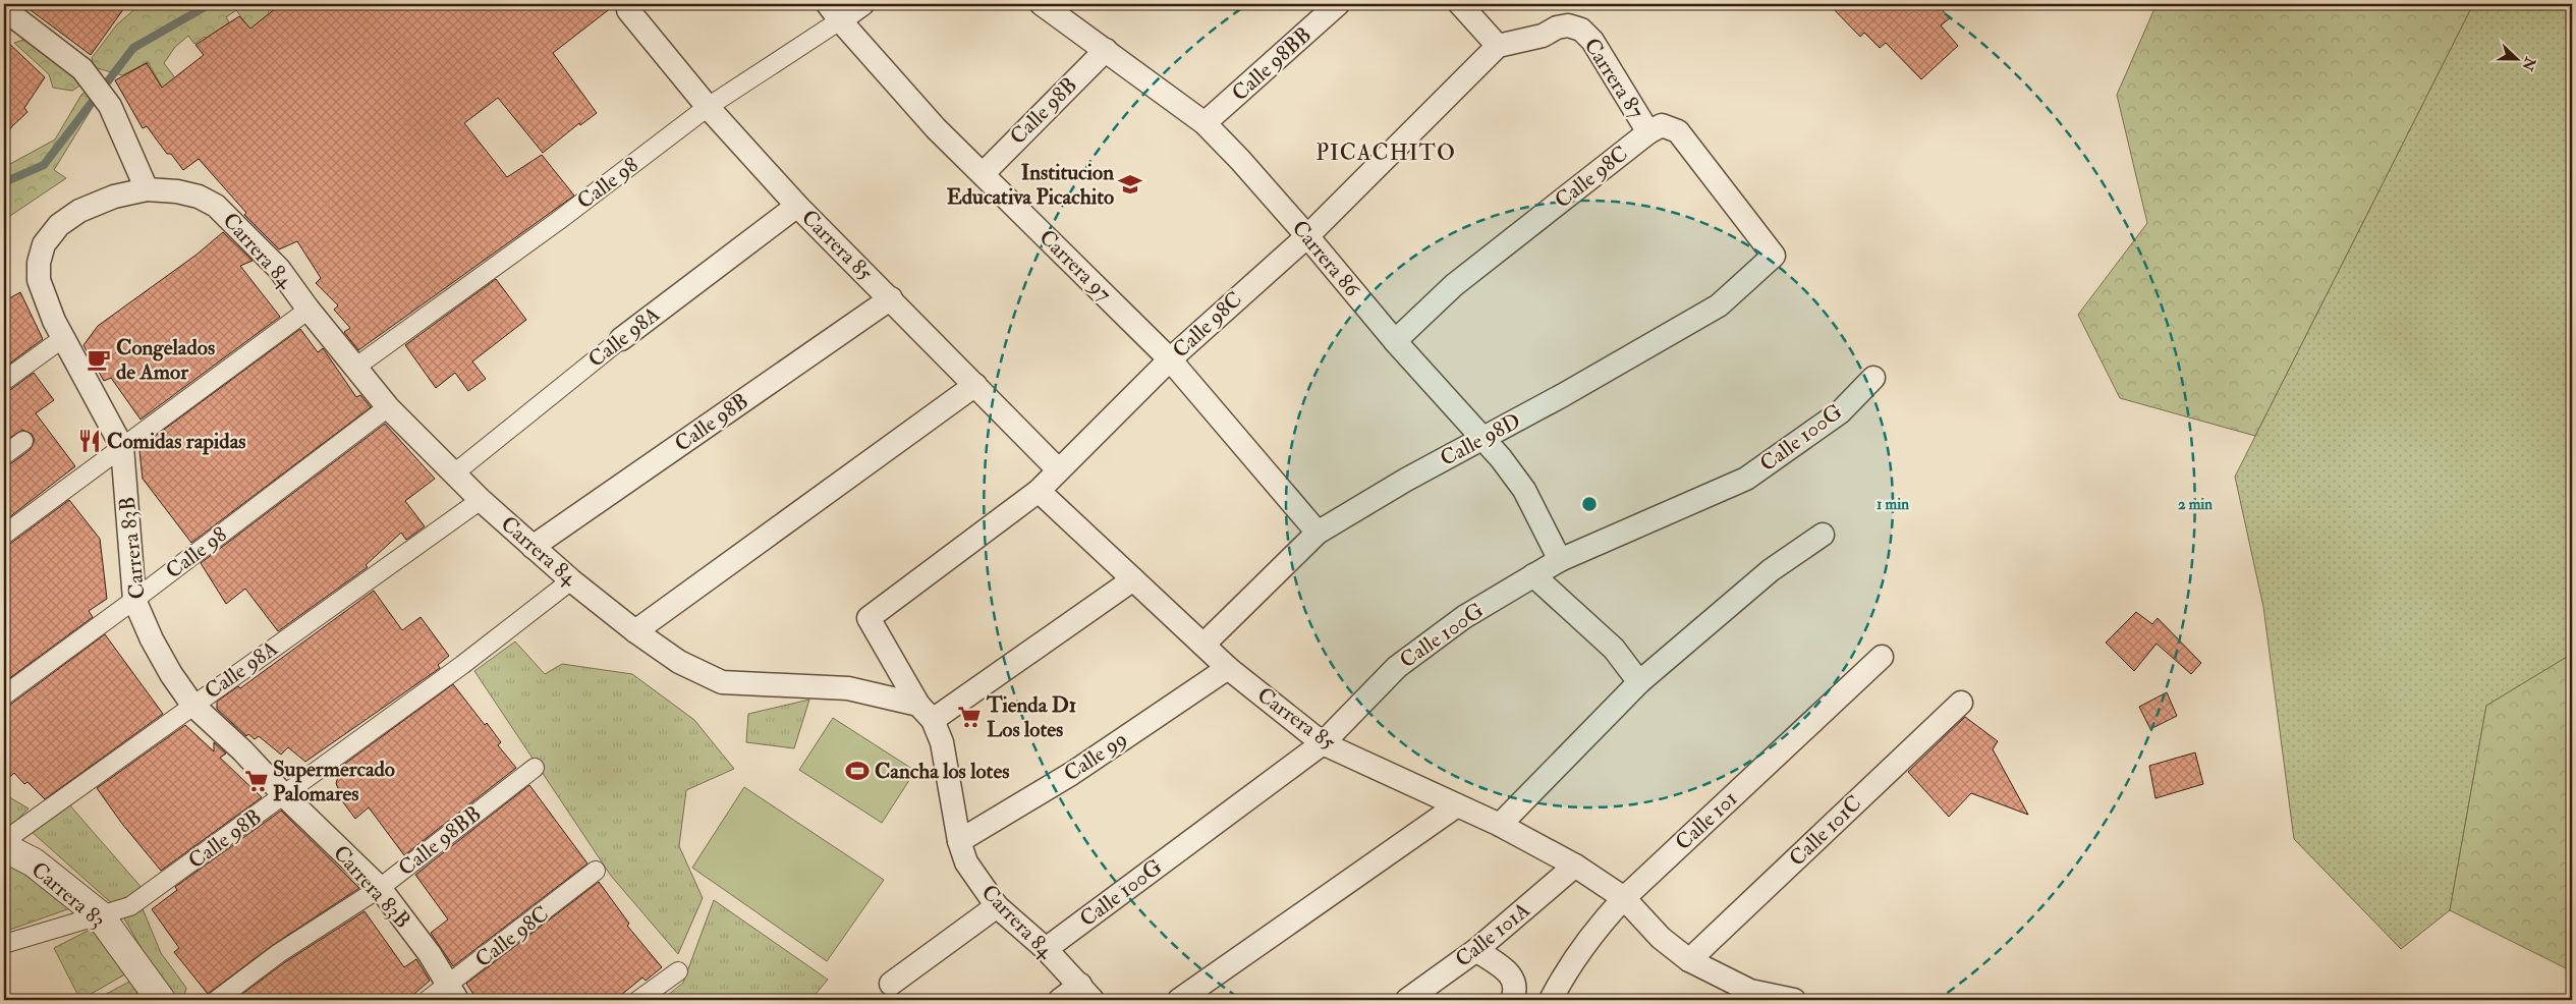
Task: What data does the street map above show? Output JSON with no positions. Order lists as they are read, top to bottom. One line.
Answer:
{"streets":{"street":["Calle 98BB","Carrera 87","Calle 98B","Calle 98C","Calle 98","Carrera 85","Carrera 84","Carrera 86","Carrera 97","Calle 98A","Calle 100G","Calle 98D","Carrera 83B","Calle 99","Calle 101","Calle 101C","Carrera 83","Calle 101A"]},"crossings":[["Calle 98BB","Carrera 86"],["Calle 98BB","Carrera 83B"],["Carrera 87","Calle 98C"],["Carrera 87","Calle 98D"],["Calle 98B","Carrera 85"],["Calle 98B","Carrera 84"],["Calle 98B","Carrera 86"],["Calle 98B","Carrera 97"],["Calle 98B","Carrera 83B"],["Calle 98B","Carrera 83"],["Calle 98C","Carrera 85"],["Calle 98C","Carrera 84"],["Calle 98C","Carrera 86"],["Calle 98C","Carrera 97"],["Calle 98C","Carrera 83B"],["Calle 98","Carrera 85"],["Calle 98","Carrera 84"],["Calle 98","Carrera 97"],["Calle 98","Carrera 83B"],["Carrera 85","Calle 98A"],["Carrera 85","Calle 100G"],["Carrera 85","Calle 98D"],["Carrera 85","Calle 99"],["Carrera 85","Calle 101"],["Carrera 85","Calle 101C"],["Carrera 85","Calle 101A"],["Carrera 84","Calle 98A"],["Carrera 84","Calle 100G"],["Carrera 84","Carrera 83B"],["Carrera 84","Calle 99"],["Carrera 86","Calle 100G"],["Carrera 86","Calle 98D"],["Carrera 97","Calle 98D"],["Calle 98A","Carrera 83B"]],"districts":["PICACHITO"],"places":{"school or university":["Institucion Educativa Picachito"],"cafe":["Congelados de Amor"],"restaurant":["Comidas rapidas"],"supermarket":["Tienda D1 Los lotes","Supermercado Palomares"],"sports":["Cancha los lotes"]},"north":"right","rings":["1 min","2 min"]}
